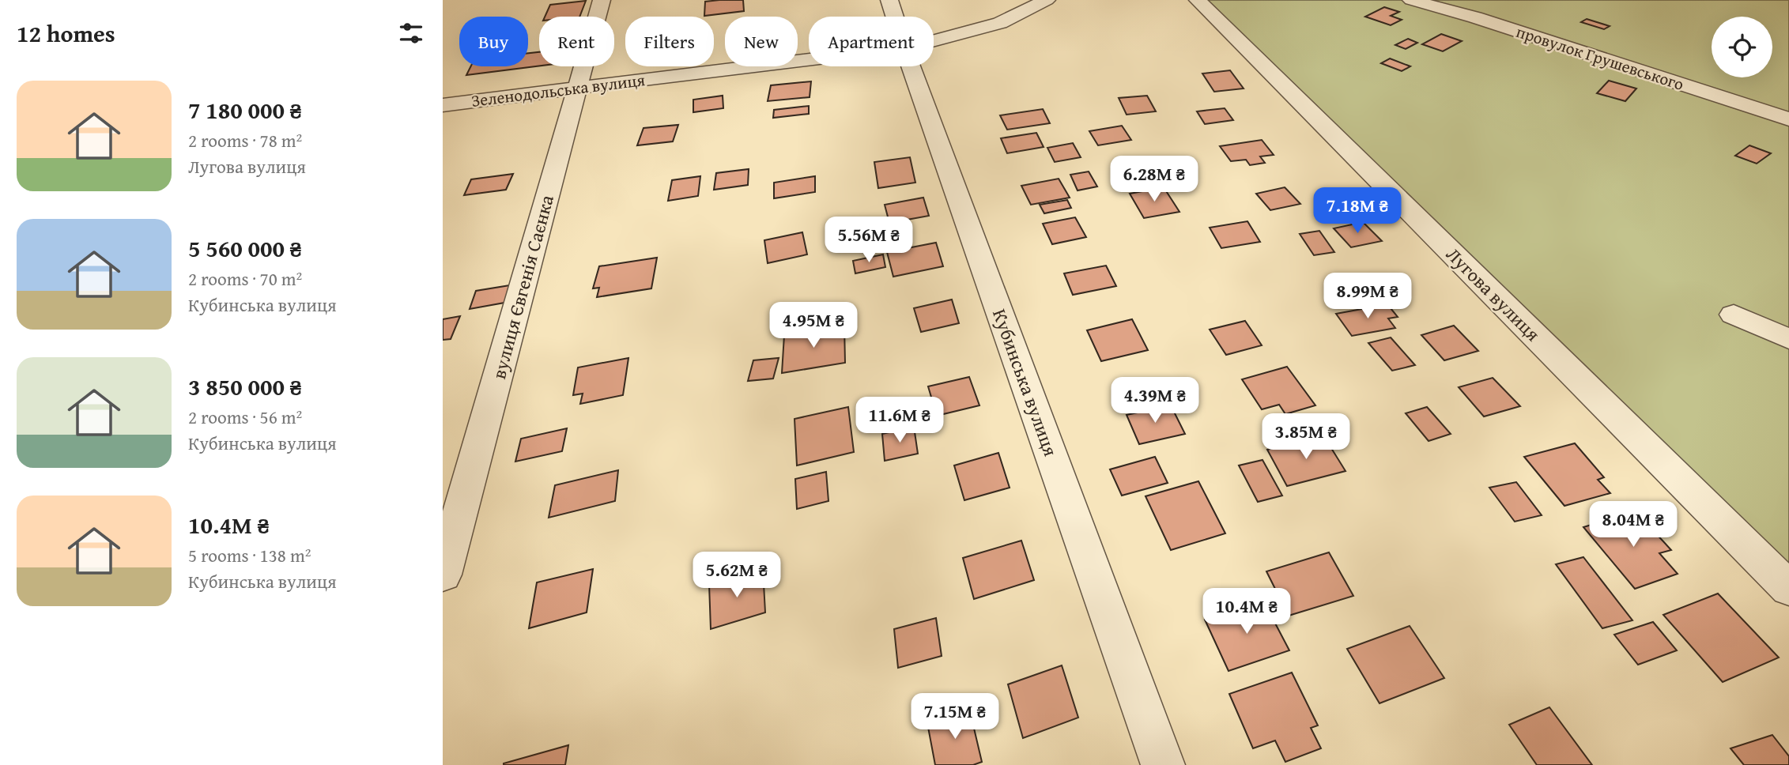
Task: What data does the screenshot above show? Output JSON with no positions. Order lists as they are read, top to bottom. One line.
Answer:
{"streets":{"street":["провулок Грушевського","Зеленодольська вулиця","вулиця Євгенія Саєнка","Лугова вулиця","Кубинська вулиця"]},"crossings":[["Зеленодольська вулиця","вулиця Євгенія Саєнка"]],"page":{"heading":"12 homes","chip":["Buy","Rent","Filters","New","Apartment"],"list":[{"name":"7 180 000 ₴","note":"2 rooms · 78 m² · Лугова вулиця"},{"name":"5 560 000 ₴","note":"2 rooms · 70 m² · Кубинська вулиця"},{"name":"3 850 000 ₴","note":"2 rooms · 56 m² · Кубинська вулиця"},{"name":"10.4M ₴","note":"5 rooms · 138 m² · Кубинська вулиця"}],"price":["6.28M ₴","7.18M ₴","5.56M ₴","8.99M ₴","4.95M ₴","4.39M ₴","11.6M ₴","3.85M ₴","8.04M ₴","5.62M ₴","10.4M ₴","7.15M ₴"]}}
